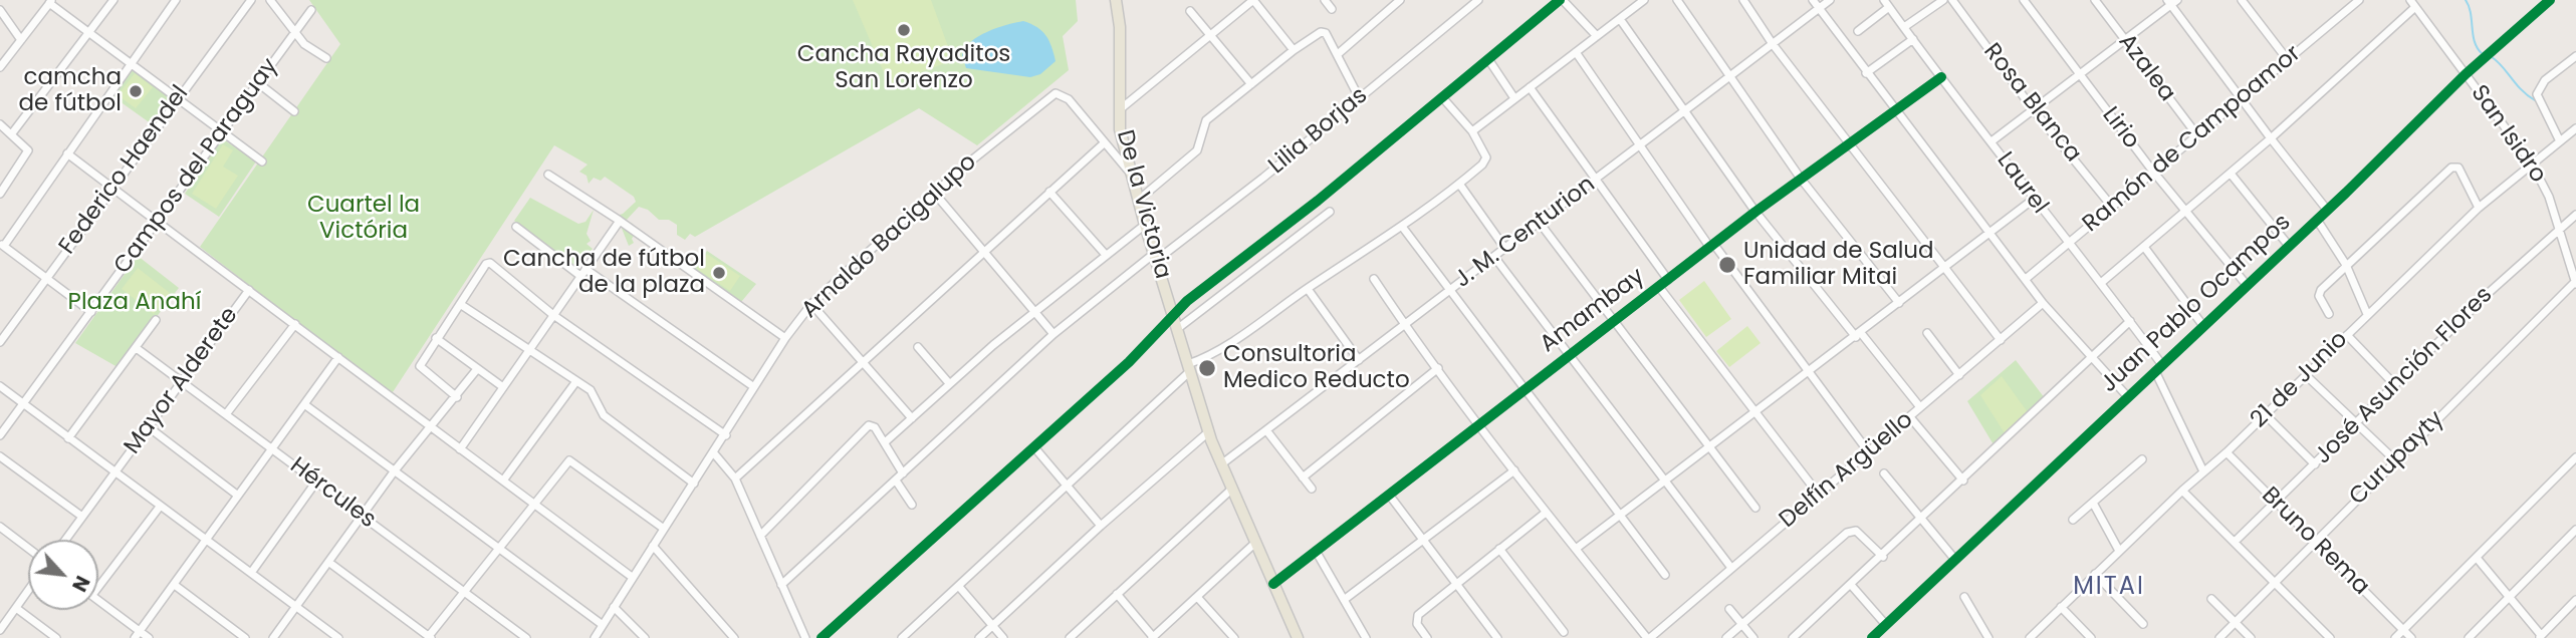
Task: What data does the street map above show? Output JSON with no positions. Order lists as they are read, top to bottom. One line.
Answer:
{"streets":{"main road":["De la Victoria"],"street":["Azalea","Rosa Blanca","Lirio","Lilia Borjas","San Isidro","Ramón de Campoamor","Campos del Paraguay","Federico Haendel","Laurel","J. M. Centurion","Arnaldo Bacigalupo","Juan Pablo Ocampos","Amambay","José Asunción Flores","21 de Junio","Mayor Alderete","Curupayty","Delfín Argüello","Hércules","Bruno Rema"]},"crossings":[["Azalea","Ramón de Campoamor"],["Rosa Blanca","Ramón de Campoamor"],["Lirio","Ramón de Campoamor"],["Lirio","Juan Pablo Ocampos"],["Lilia Borjas","De la Victoria"],["San Isidro","Juan Pablo Ocampos"],["San Isidro","José Asunción Flores"],["San Isidro","21 de Junio"],["San Isidro","Curupayty"],["Ramón de Campoamor","Laurel"],["Laurel","Juan Pablo Ocampos"],["Laurel","Amambay"],["De la Victoria","J. M. Centurion"],["De la Victoria","Arnaldo Bacigalupo"],["De la Victoria","Amambay"],["José Asunción Flores","Bruno Rema"],["21 de Junio","Bruno Rema"],["Mayor Alderete","Hércules"],["Curupayty","Bruno Rema"]],"districts":["MITAI"],"parks":["Cuartel la Victória","Plaza Anahí"],"places":["Cancha Rayaditos San Lorenzo","camcha de fútbol","Unidad de Salud Familiar Mitai","Cancha de fútbol de la plaza","Consultoria Medico Reducto"],"north":"bottom right"}
